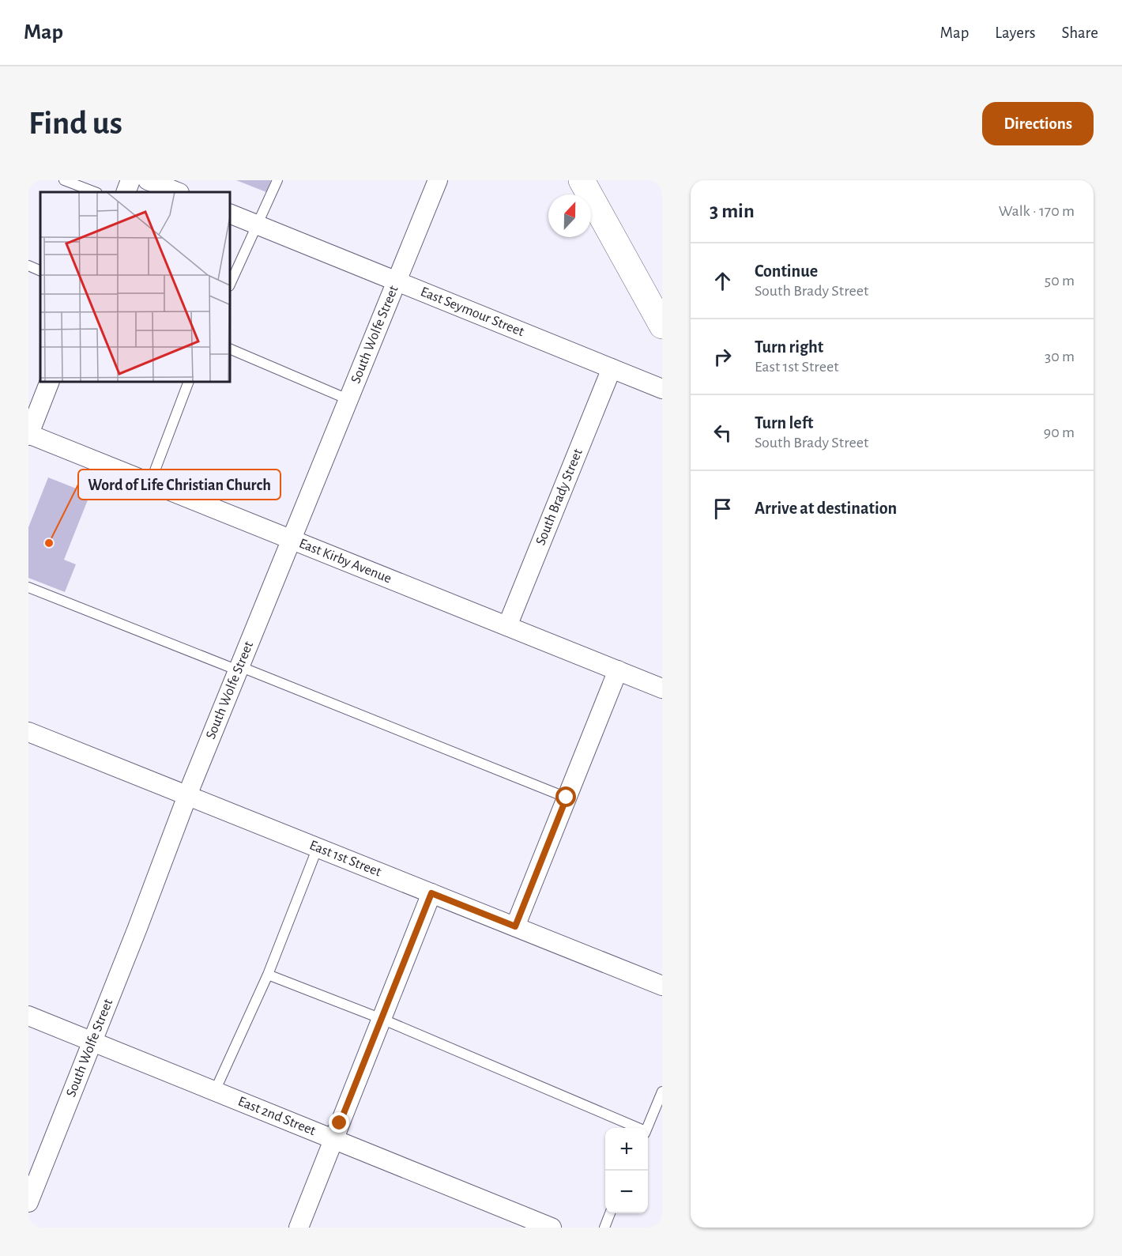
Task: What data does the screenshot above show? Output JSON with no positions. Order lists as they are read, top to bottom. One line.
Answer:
{"streets":{"street":["East Seymour Street","South Wolfe Street","South Brady Street","East Kirby Avenue","East 1st Street","East 2nd Street"]},"crossings":[["East Seymour Street","South Wolfe Street"],["East Seymour Street","South Brady Street"],["South Wolfe Street","East Kirby Avenue"],["South Wolfe Street","East 1st Street"],["South Wolfe Street","East 2nd Street"],["South Brady Street","East Kirby Avenue"]],"places":["Word of Life Christian Church"],"north":"top","page":{"header":"Map","nav":["Map","Layers","Share"],"buttons":"Directions","title":"Find us","heading":["3 min","Walk · 170 m"],"list":[["Continue","South Brady Street","50 m"],["Turn right","East 1st Street","30 m"],["Turn left","South Brady Street","90 m"],"Arrive at destination"],"map_buttons":["+","−"]}}
